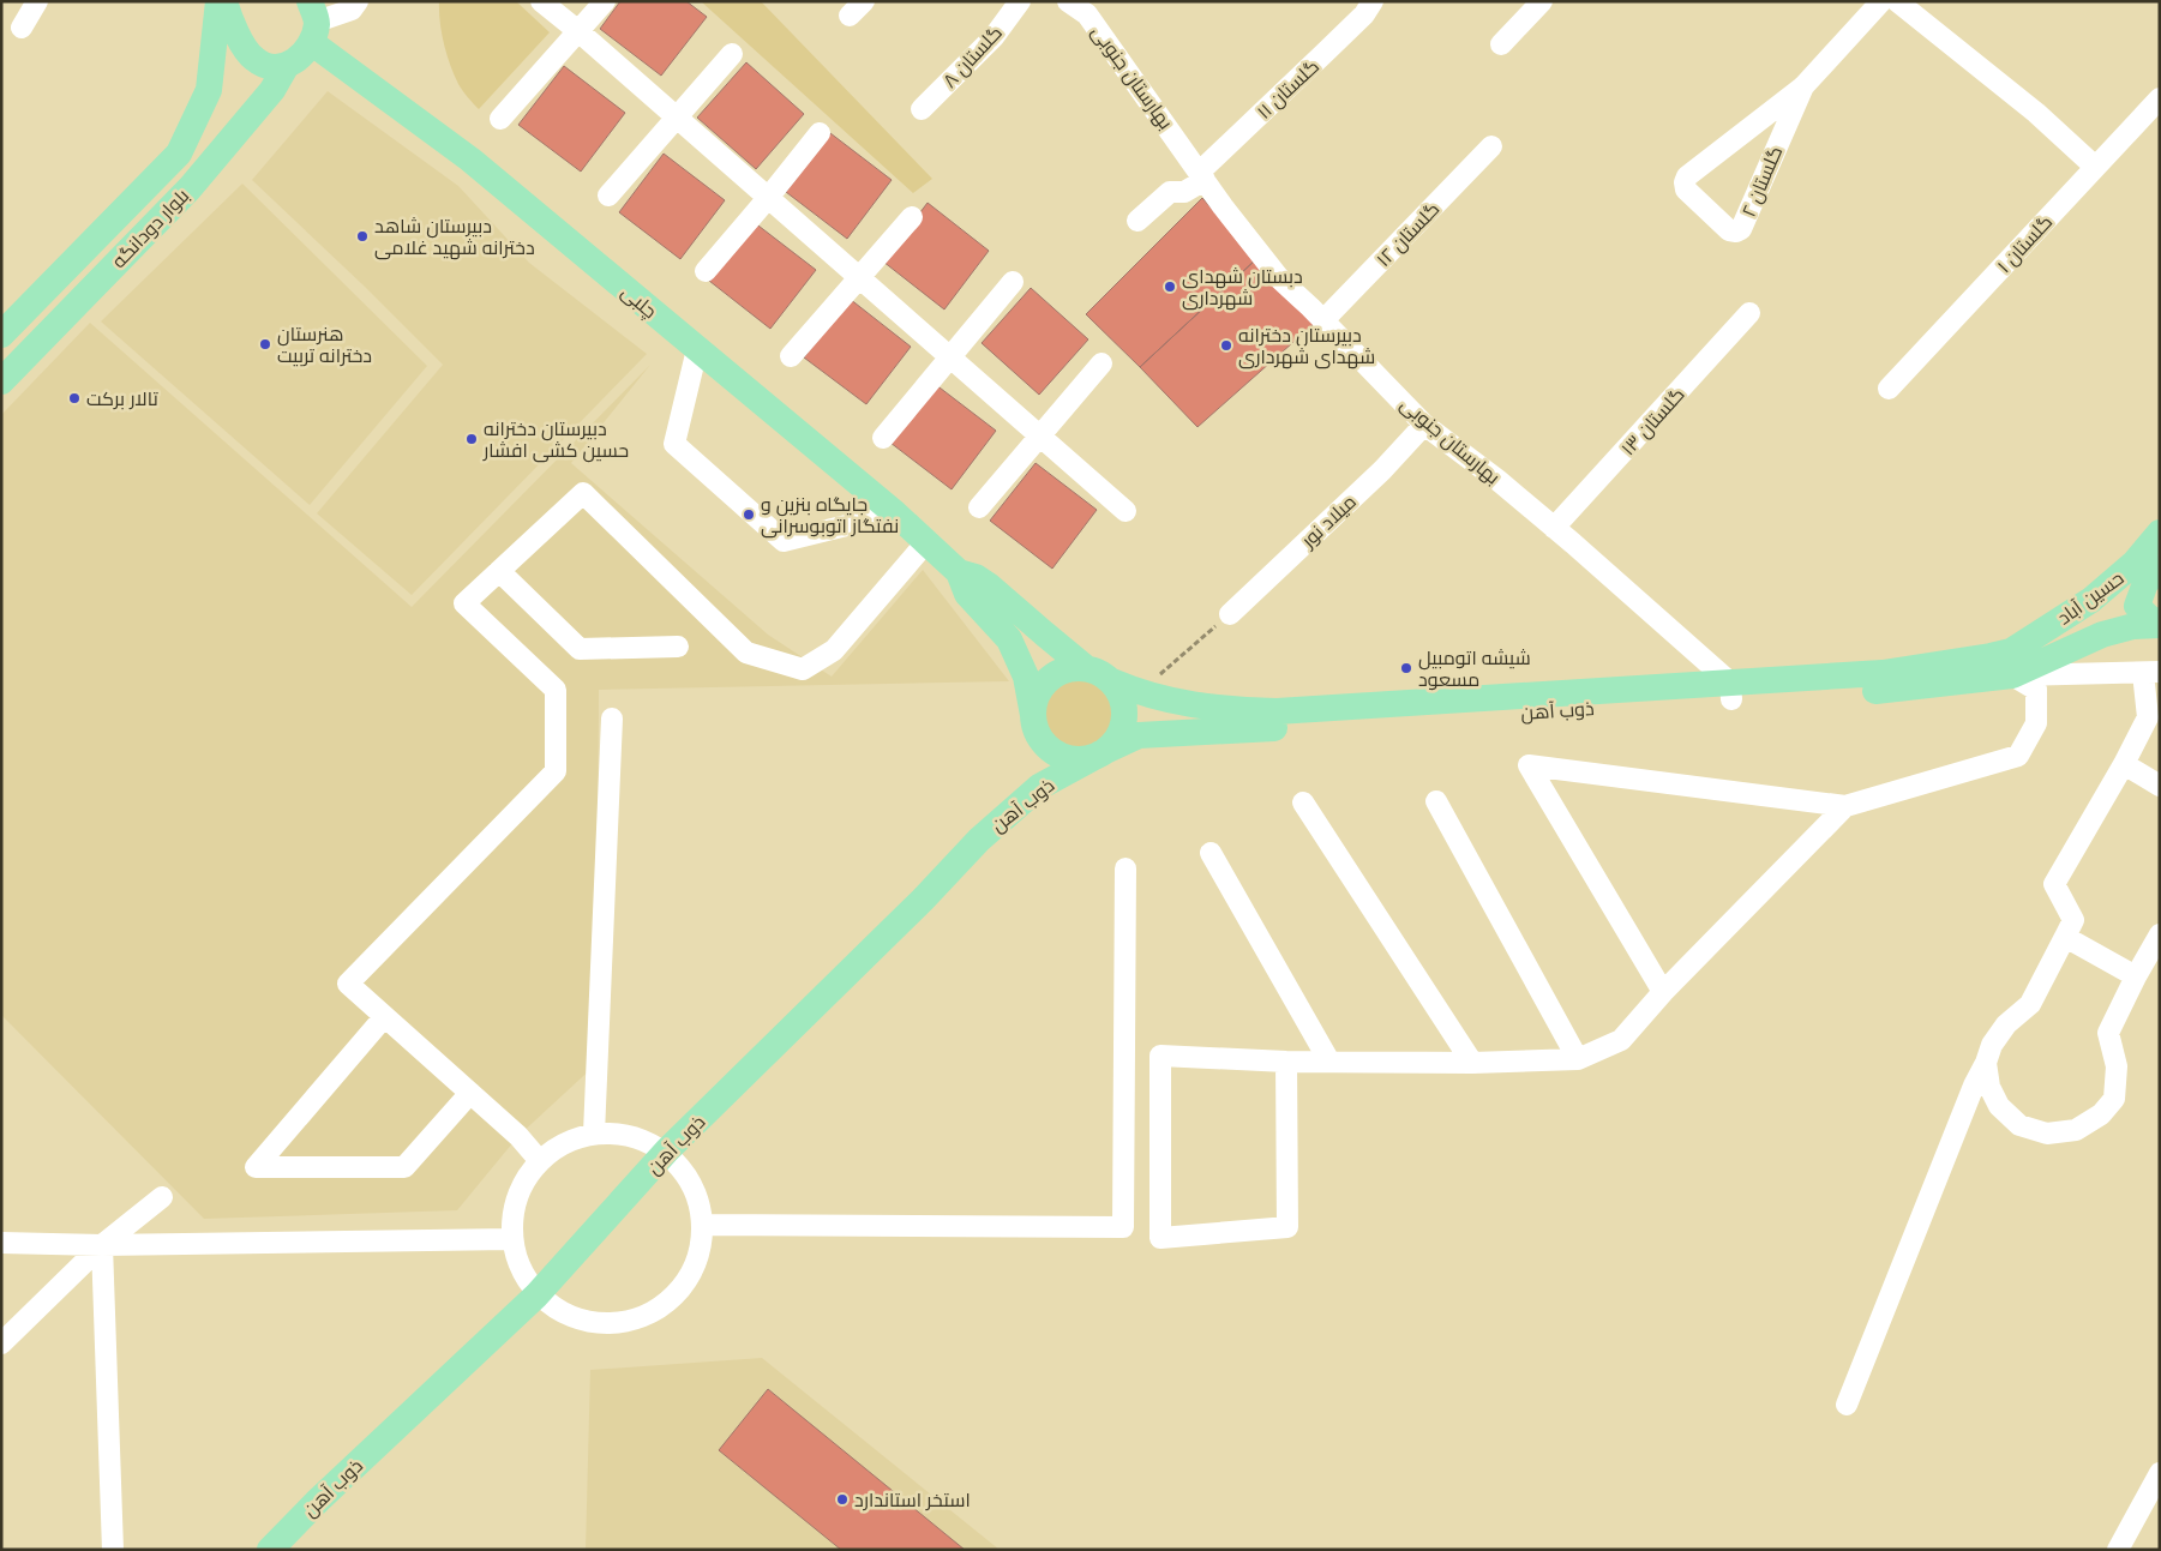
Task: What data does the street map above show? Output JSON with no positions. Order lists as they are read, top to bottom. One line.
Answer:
{"streets":{"main road":["بلوار دودانگه","چلبی","حسین آباد","ذوب آهن"],"street":["گلستان ۸","بهارستان جنوبی","گلستان ۱۱","گلستان ۲","گلستان ۱۲","گلستان ۱","گلستان ۱۳","میلاد نور"]},"crossings":[["بهارستان جنوبی","گلستان ۱۱"],["بهارستان جنوبی","گلستان ۱۲"],["بهارستان جنوبی","گلستان ۱۳"],["بهارستان جنوبی","میلاد نور"],["بهارستان جنوبی","ذوب آهن"],["بلوار دودانگه","چلبی"],["حسین آباد","ذوب آهن"]],"places":["دبیرستان شاهد دخترانه شهید غلامی","دبستان شهدای شهرداری","هنرستان دخترانه تربیت","دبیرستان دخترانه شهدای شهرداری","تالار برکت","دبیرستان دخترانه حسین کشی افشار","جایگاه بنزین و نفتگاز اتوبوسرانی","شیشه اتومبیل مسعود","استخر استاندارد"]}
